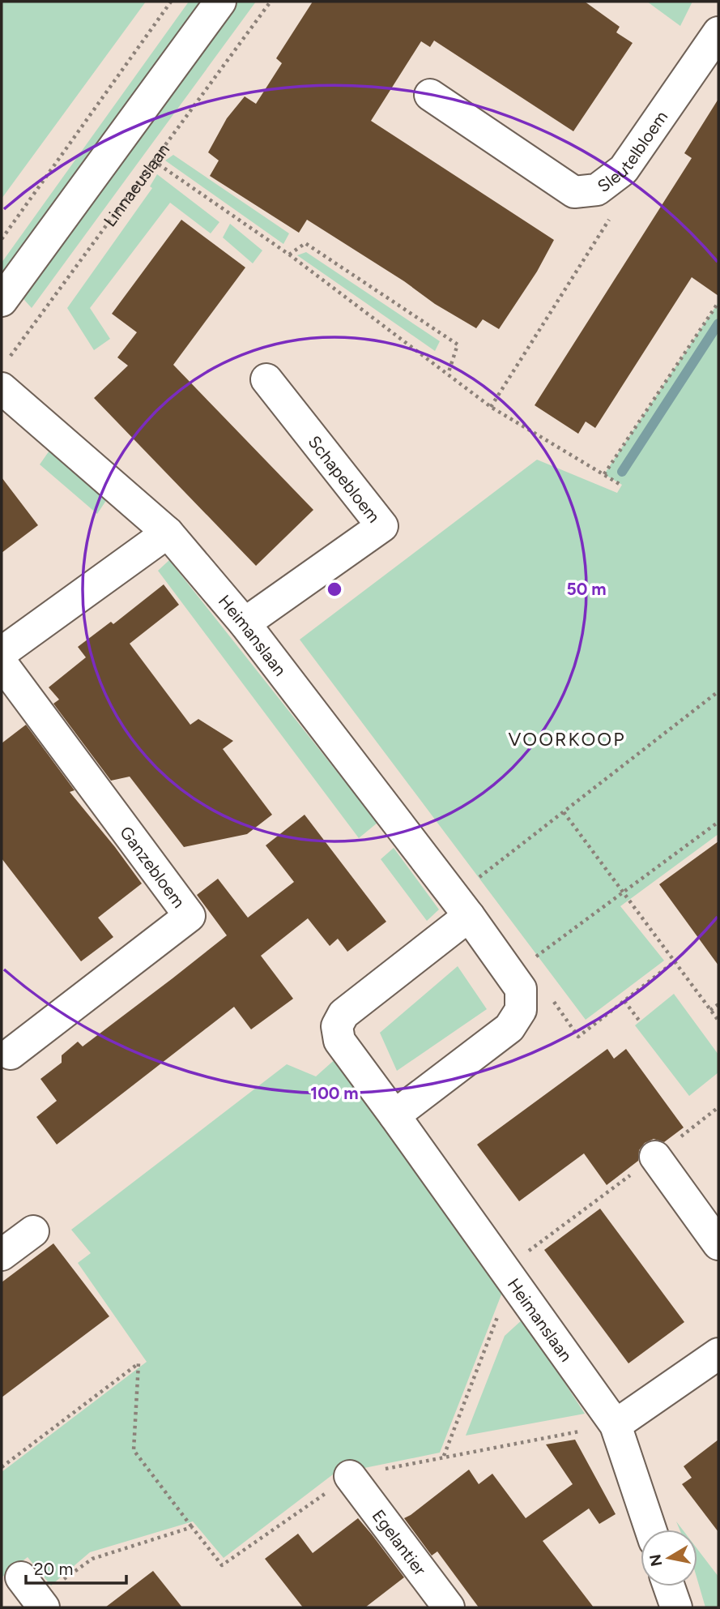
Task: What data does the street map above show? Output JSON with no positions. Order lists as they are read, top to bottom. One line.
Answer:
{"streets":{"street":["Sleutelbloem","Schapebloem","Heimanslaan","Ganzebloem","Egelantier"],"path":["Linnaeuslaan"]},"crossings":[["Linnaeuslaan","Heimanslaan"],["Schapebloem","Heimanslaan"]],"districts":["VOORKOOP"],"scale_bar":"20 m","north":"left","rings":["50 m","100 m"]}
